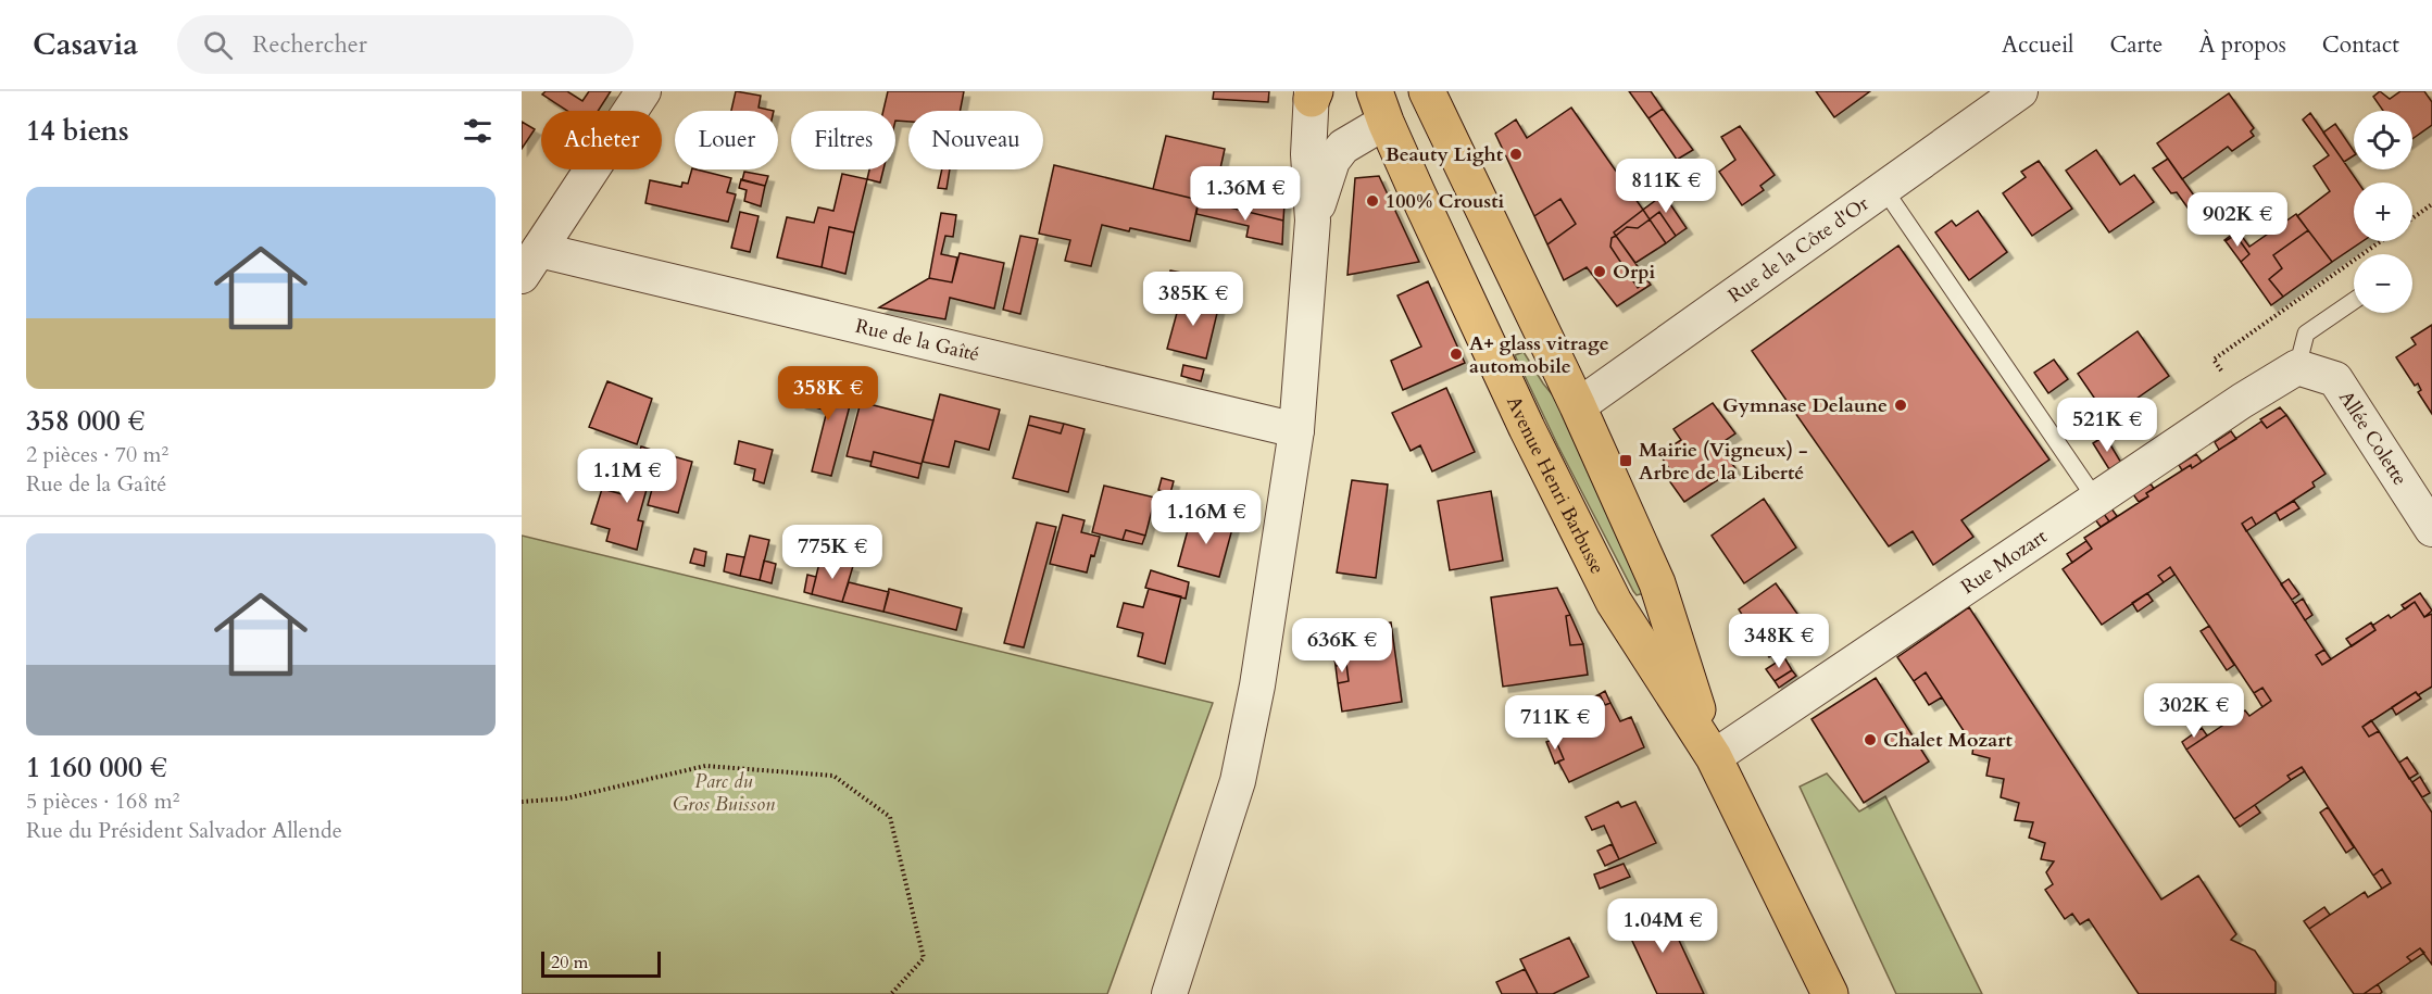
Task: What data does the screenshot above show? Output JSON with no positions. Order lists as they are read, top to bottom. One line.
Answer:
{"streets":{"main road":["Avenue Henri Barbusse"],"street":["Rue de la Côte d'Or","Rue de la Gaîté","Allée Colette","Rue Mozart"]},"crossings":[["Rue de la Côte d'Or","Avenue Henri Barbusse"],["Allée Colette","Rue Mozart"],["Avenue Henri Barbusse","Rue Mozart"]],"parks":["Parc du Gros Buisson"],"places":{"other":["Beauty Light","100% Crousti","Orpi","A+ glass vitrage automobile","Gymnase Delaune","Chalet Mozart"],"transit":["Mairie (Vigneux) - Arbre de la Liberté"]},"scale_bar":"20 m","page":{"header":"Casavia","search":"Rechercher","nav":["Accueil","Carte","À propos","Contact"],"heading":"14 biens","map_buttons":["+","−"],"chip":["Acheter","Louer","Filtres","Nouveau"],"price":["811K €","1.36M €","902K €","385K €","358K €","521K €","1.1M €","1.16M €","775K €","348K €","636K €","302K €","711K €","1.04M €"],"list":[{"name":"358 000 €","note":"2 pièces · 70 m² · Rue de la Gaîté"},{"name":"1 160 000 €","note":"5 pièces · 168 m² · Rue du Président Salvador Allende"}],"scale":"20 m"}}
